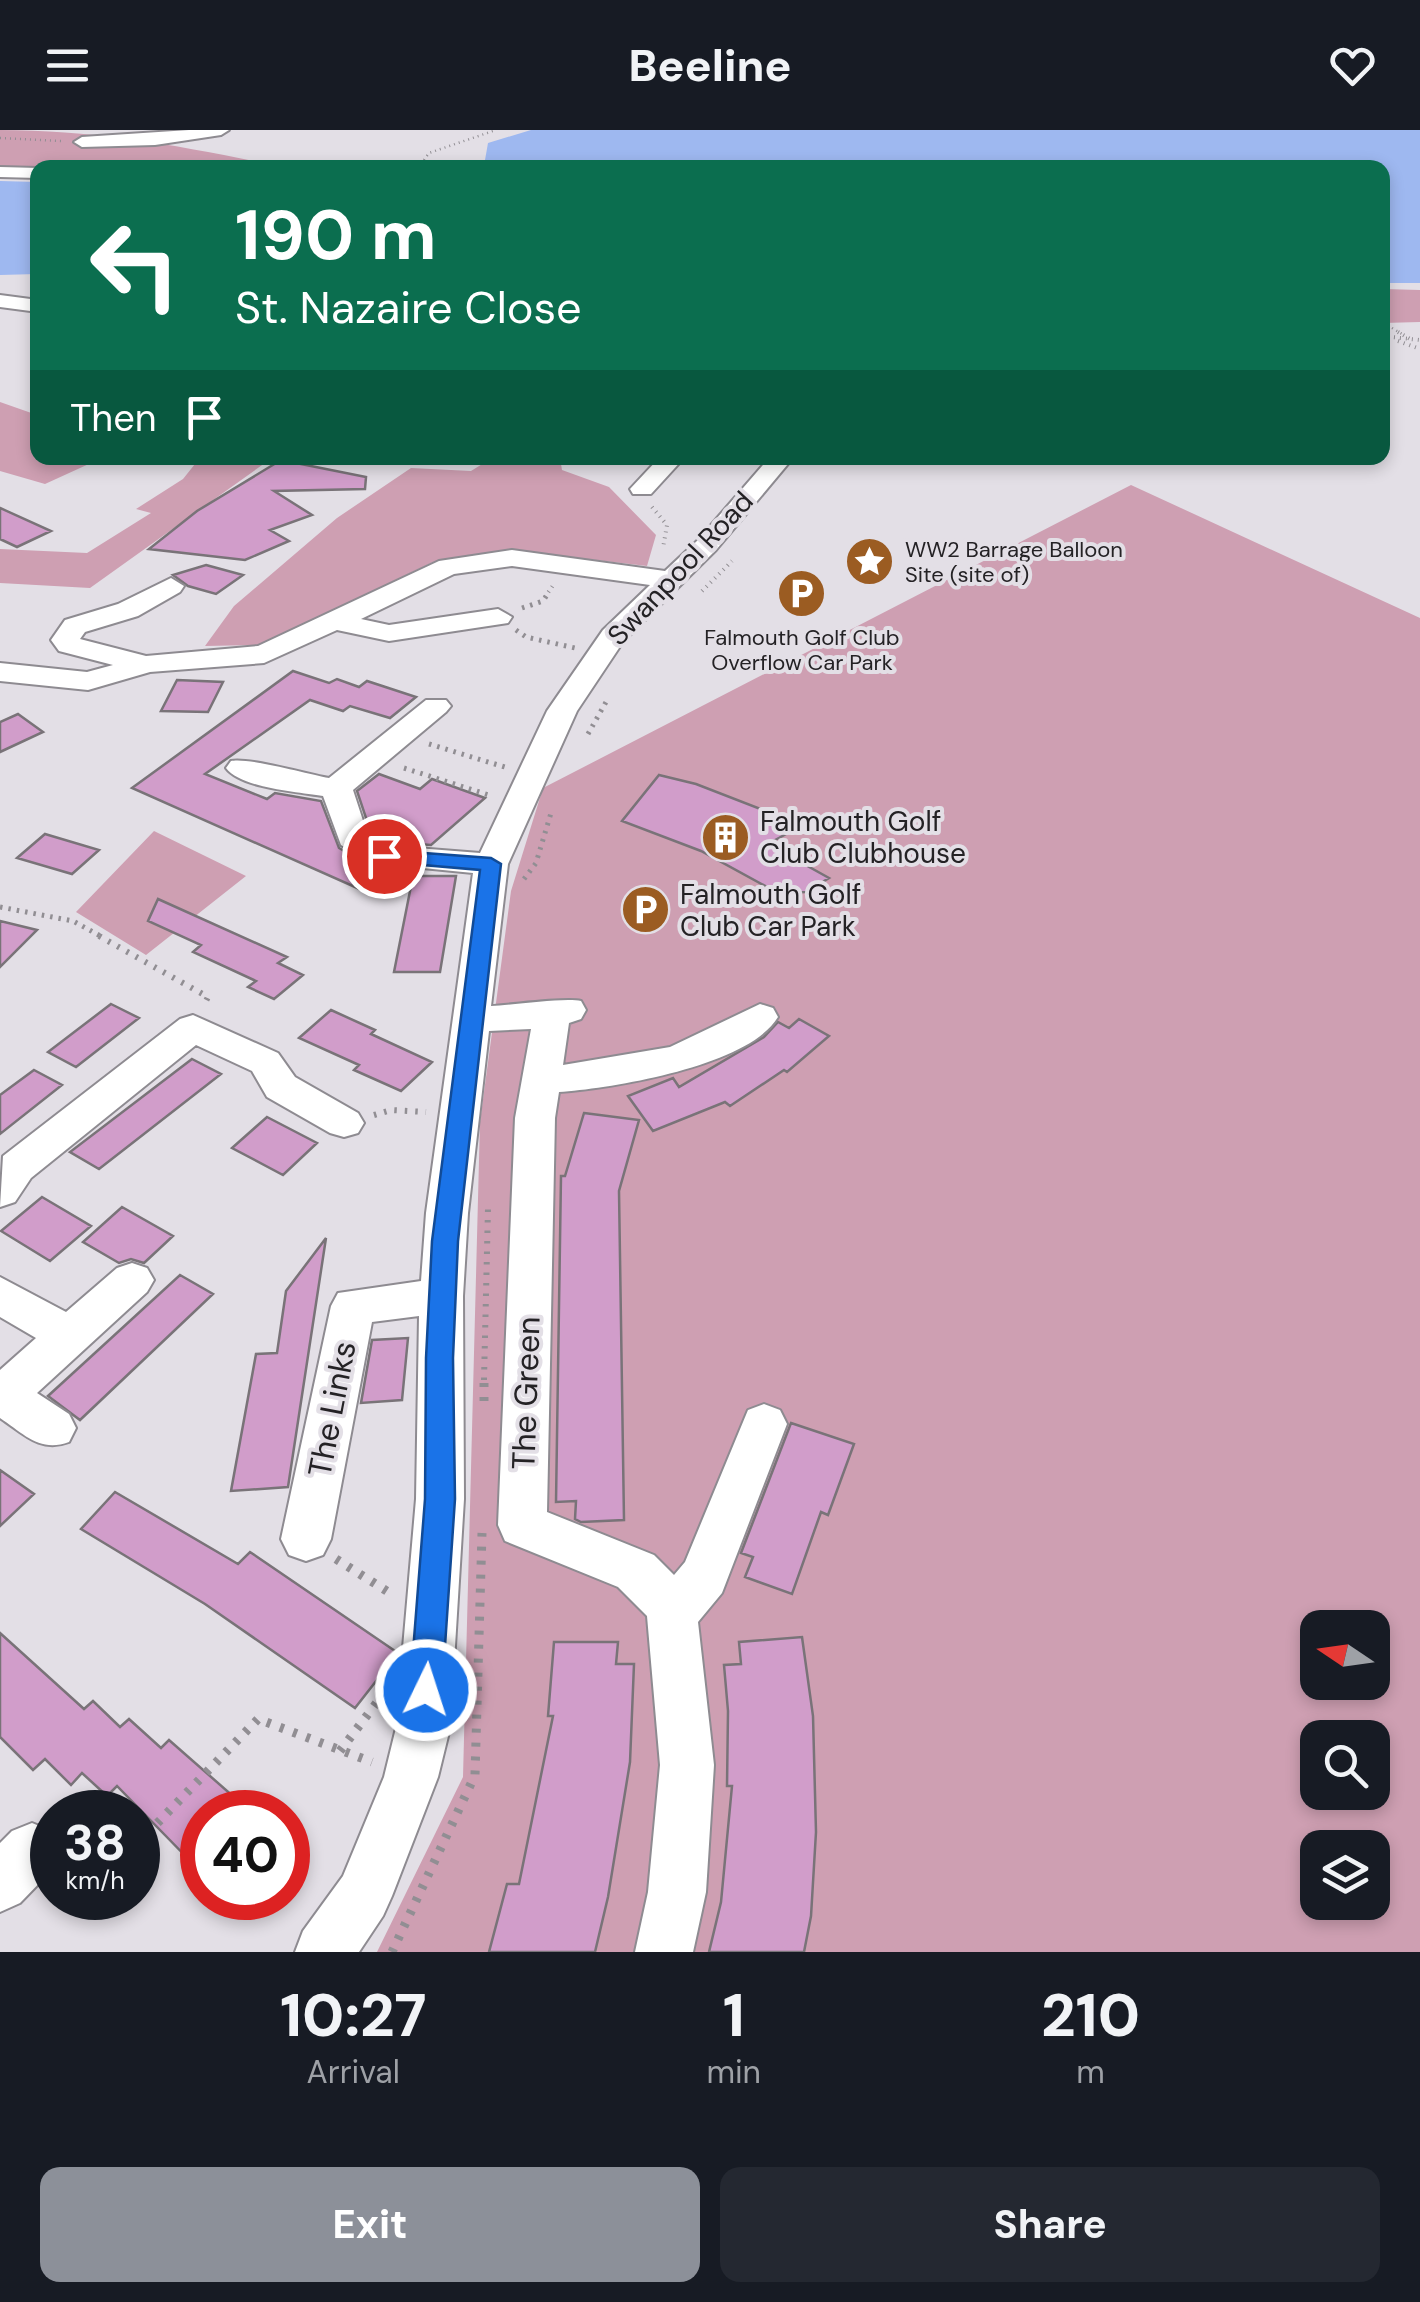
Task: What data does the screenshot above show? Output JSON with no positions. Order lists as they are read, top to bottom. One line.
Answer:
{"streets":{"street":["Swanpool Road","The Green","The Links"]},"crossings":[["Swanpool Road","The Green"],["Swanpool Road","The Links"]],"places":{"place":["WW2 Barrage Balloon Site (site of)"],"parking":["Falmouth Golf Club Overflow Car Park","Falmouth Golf Club Car Park"],"building":["Falmouth Golf Club Clubhouse"]},"north":"left","page":{"header":"Beeline","turn":["190 m","St. Nazaire Close"],"then":"Then","speed":"38 km/h","limit":"40","eta":["10:27","Arrival","1","min","210","m"],"buttons":["Exit","Share"]}}
